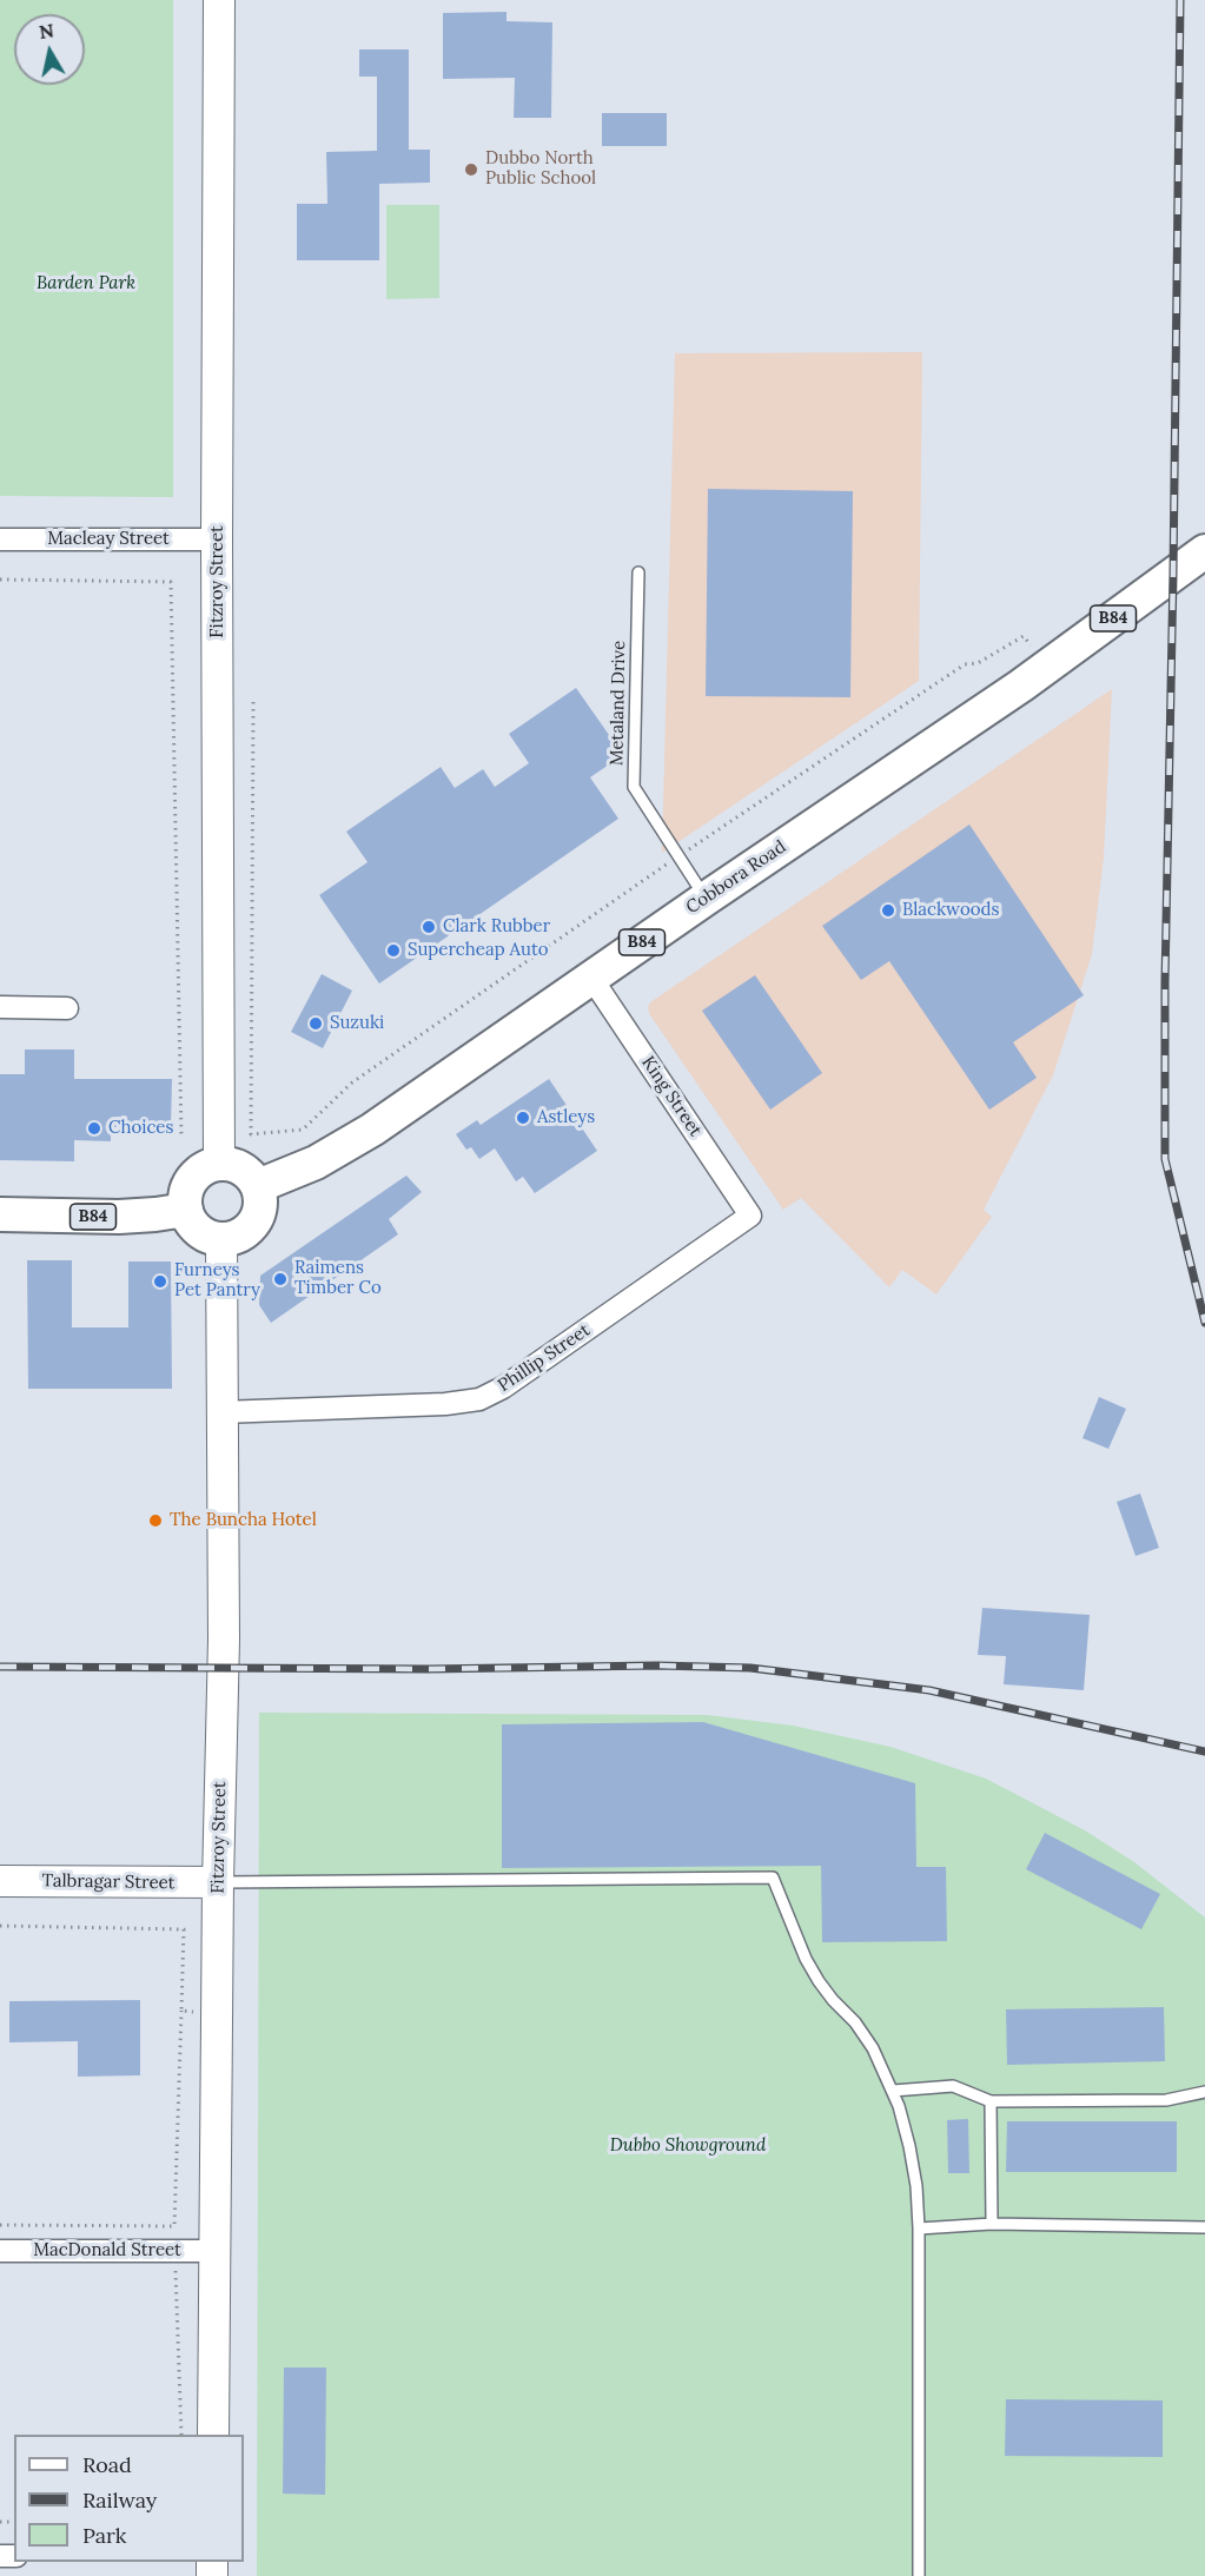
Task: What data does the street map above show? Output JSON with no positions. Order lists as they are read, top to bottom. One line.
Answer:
{"streets":{"main road":["B84","Cobbora Road"],"street":["Macleay Street","Fitzroy Street","King Street","Phillip Street","Talbragar Street","MacDonald Street"],"lane":["Metaland Drive"]},"crossings":[["Macleay Street","Fitzroy Street"],["Fitzroy Street","B84"],["Fitzroy Street","Cobbora Road"],["Fitzroy Street","Phillip Street"],["Fitzroy Street","Talbragar Street"],["Fitzroy Street","MacDonald Street"],["B84","Cobbora Road"],["Metaland Drive","Cobbora Road"],["Cobbora Road","King Street"],["King Street","Phillip Street"]],"parks":["Barden Park","Dubbo Showground"],"places":["Dubbo North Public School","Blackwoods","Clark Rubber","Supercheap Auto","Suzuki","Astleys","Choices","Raimens Timber Co","Furneys Pet Pantry","The Buncha Hotel"],"legend":["Road","Railway","Park"],"north":"top"}
